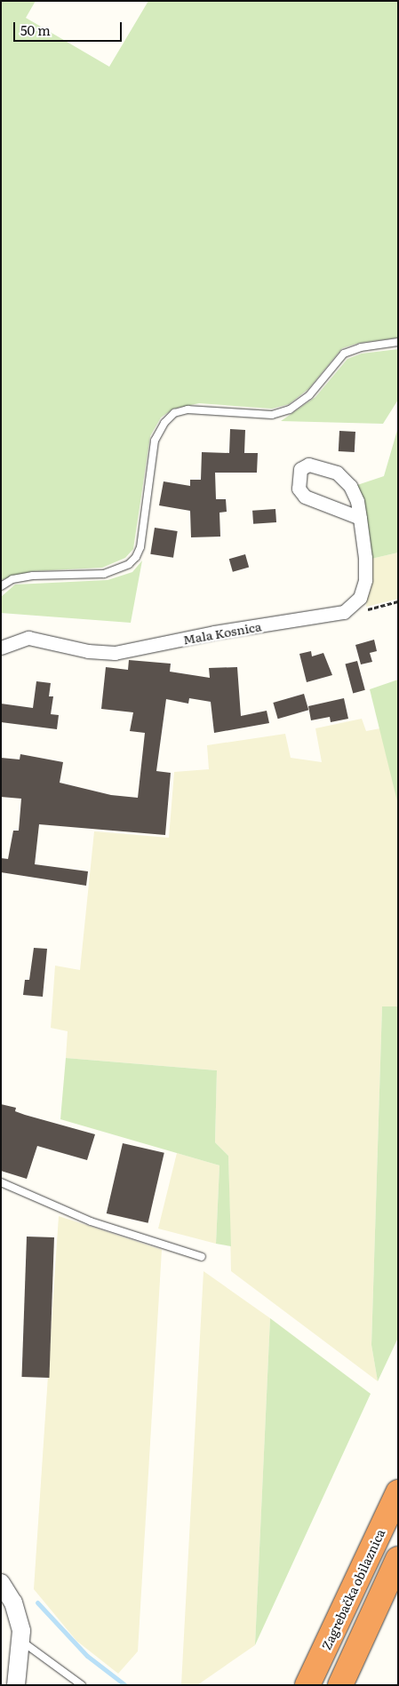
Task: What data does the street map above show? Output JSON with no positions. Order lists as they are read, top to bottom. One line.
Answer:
{"streets":{"highway":["Zagrebačka obilaznica"],"street":["Mala Kosnica"]},"scale_bar":"50 m"}
